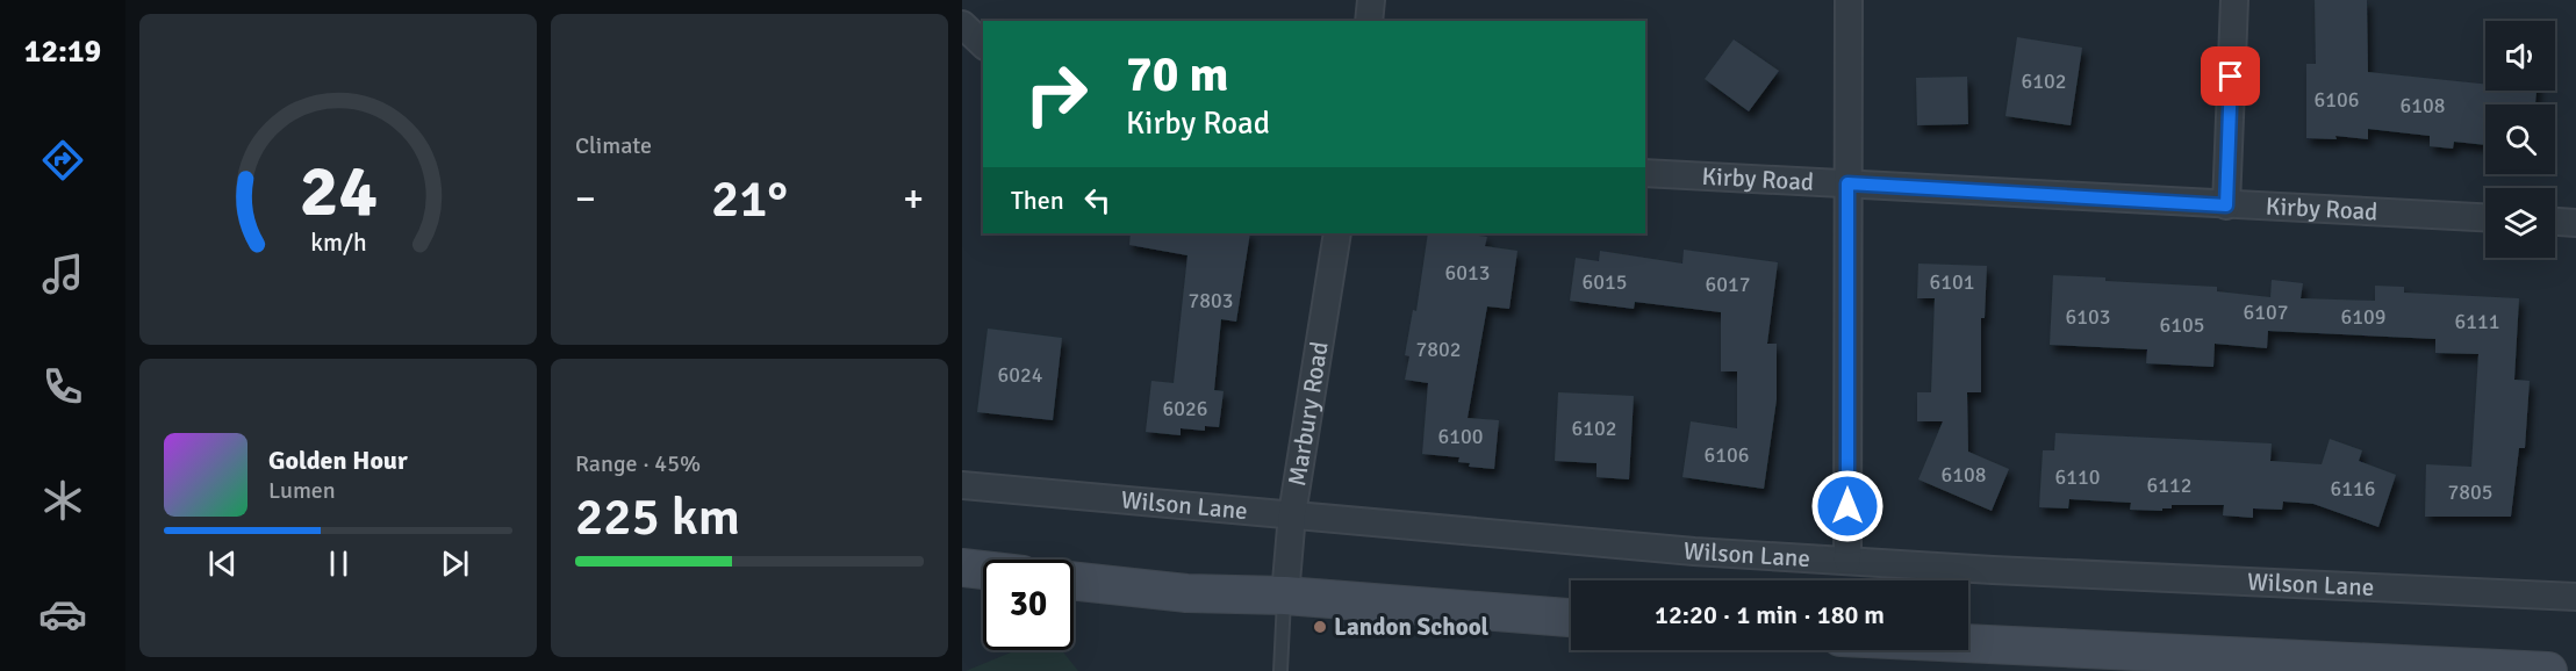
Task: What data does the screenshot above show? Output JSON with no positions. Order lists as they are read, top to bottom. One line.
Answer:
{"streets":{"street":["Kirby Road","Marbury Road","Wilson Lane"]},"crossings":[["Marbury Road","Wilson Lane"]],"places":["Landon School"],"house_numbers":["6102","6106","6108","6013","6015","6101","6017","7803","6107","6103","6109","6111","6105","7802","6024","6026","6102","6100","6106","6108","6110","6112","6116","7805"],"page":{"tabs":"12:19","tile":["Climate",["Range · 45%","225 km"]],"turn":["70 m","Kirby Road"],"then":"Then","heat":["−","21°","+"],"song":["Golden Hour","Lumen"],"limit":"30","trip":"12:20 · 1 min · 180 m","gauge":["24","km/h"]}}
